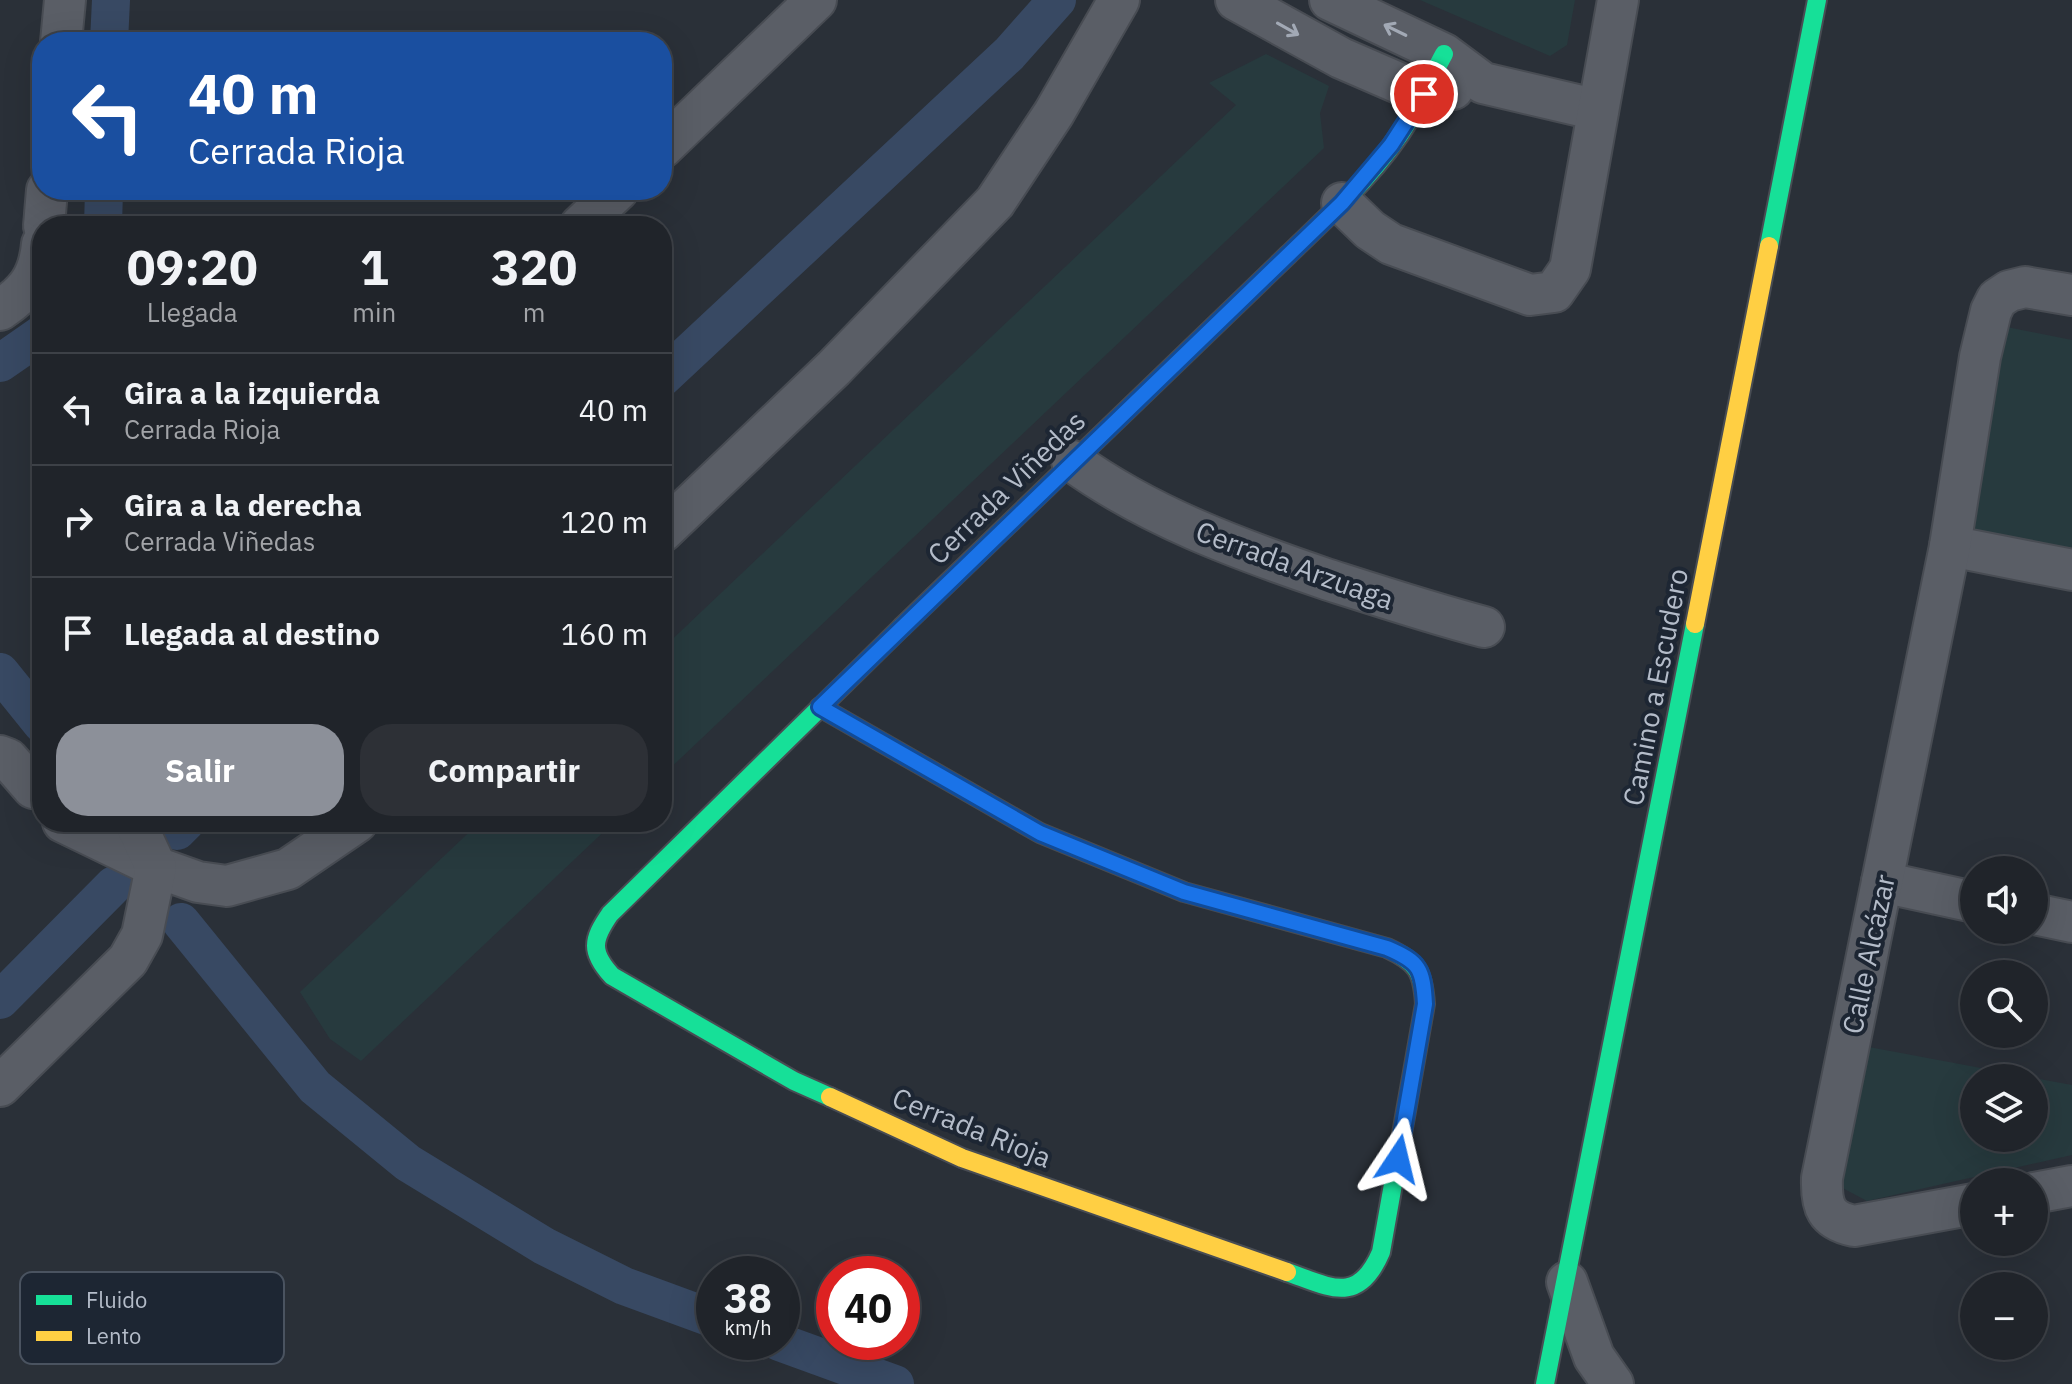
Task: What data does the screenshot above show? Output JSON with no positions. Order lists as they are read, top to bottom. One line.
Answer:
{"streets":{"street":["Cerrada Viñedas","Cerrada Arzuaga","Camino a Escudero","Calle Alcázar","Cerrada Rioja"]},"crossings":[["Cerrada Viñedas","Cerrada Arzuaga"],["Cerrada Viñedas","Cerrada Rioja"]],"legend":["Fluido","Lento"],"page":{"turn":["40 m","Cerrada Rioja"],"eta":["09:20","Llegada","1","min","320","m"],"list":[{"name":"Gira a la izquierda","note":"Cerrada Rioja","value":"40 m"},{"name":"Gira a la derecha","note":"Cerrada Viñedas","value":"120 m"},{"name":"Llegada al destino","value":"160 m"}],"buttons":["Salir","Compartir"],"map_buttons":["+","−"],"speed":"38 km/h","limit":"40"}}
